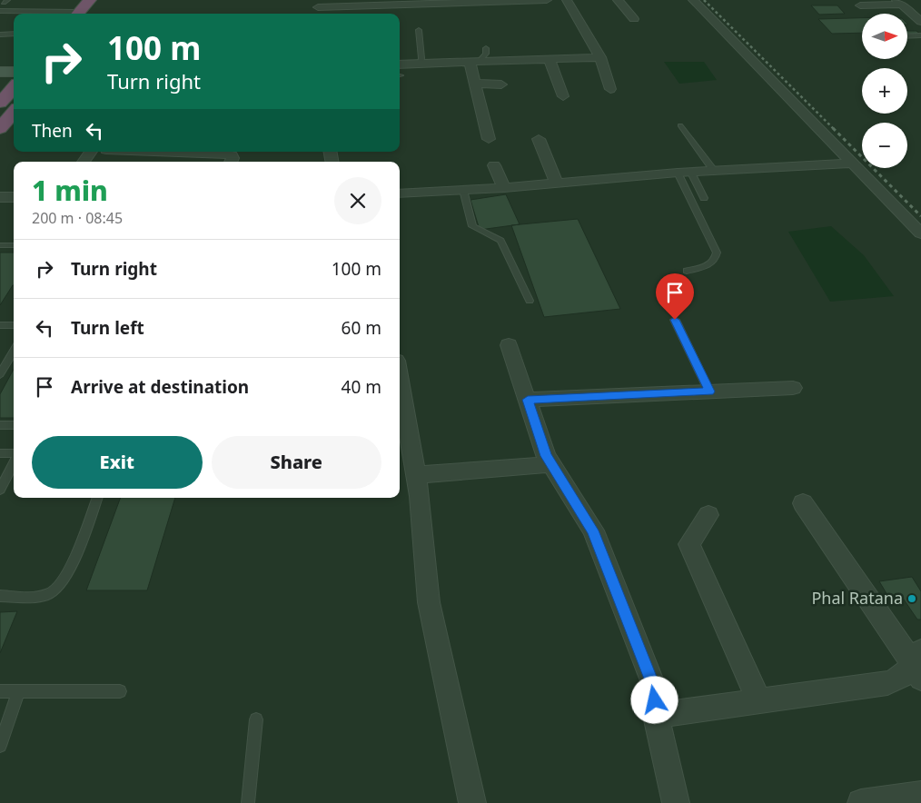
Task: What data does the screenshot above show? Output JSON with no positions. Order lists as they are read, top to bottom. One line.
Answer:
{"places":["Phal Ratana"],"north":"right","page":{"map_buttons":["+","−"],"turn":["100 m","Turn right"],"then":"Then","heading":["1 min","200 m · 08:45"],"list":[{"name":"Turn right","value":"100 m"},{"name":"Turn left","value":"60 m"},{"name":"Arrive at destination","value":"40 m"}],"buttons":["Exit","Share"]}}
